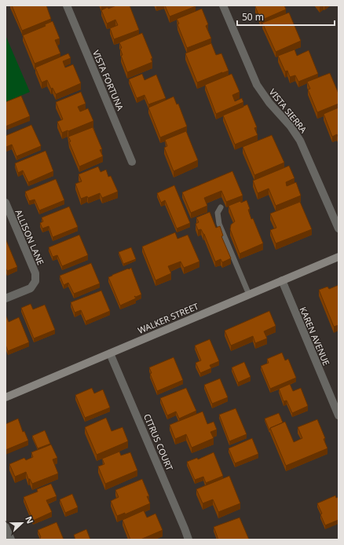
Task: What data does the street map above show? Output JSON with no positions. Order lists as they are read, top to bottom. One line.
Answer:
{"streets":{"main road":["WALKER STREET"],"street":["VISTA FORTUNA","VISTA SIERRA","ALLISON LANE","KAREN AVENUE","CITRUS COURT"]},"crossings":[["WALKER STREET","KAREN AVENUE"],["WALKER STREET","CITRUS COURT"]],"scale_bar":"50 m","north":"right"}
